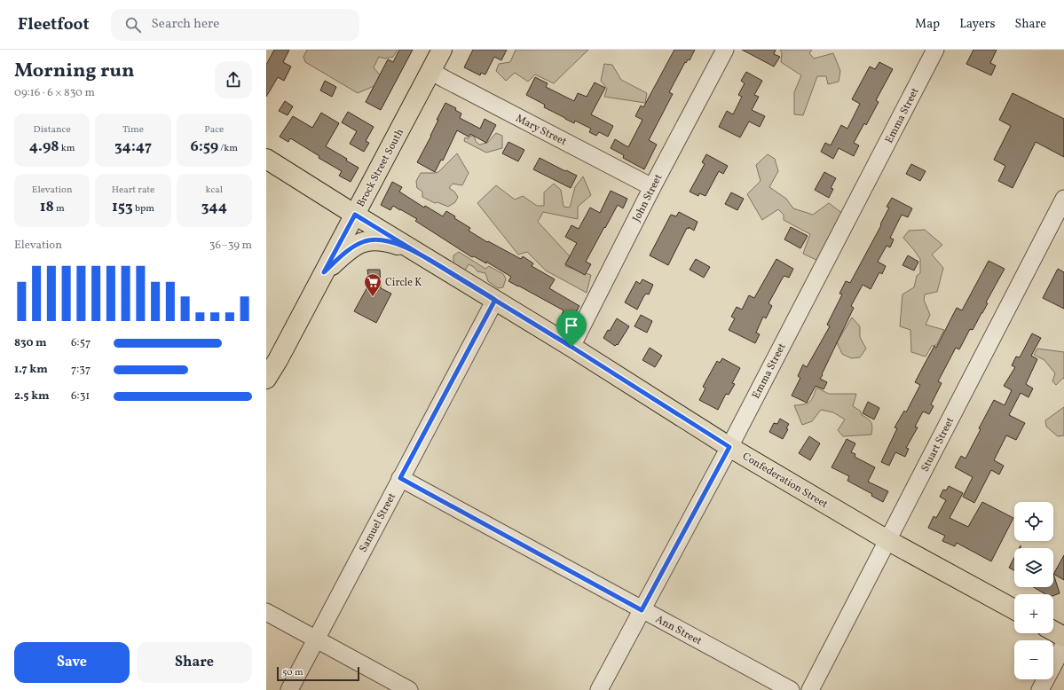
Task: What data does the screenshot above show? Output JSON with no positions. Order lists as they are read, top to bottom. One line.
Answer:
{"streets":{"main road":["Brock Street South","Confederation Street"],"street":["Emma Street","Mary Street","John Street","Stuart Street","Samuel Street","Ann Street"]},"crossings":[["Emma Street","Confederation Street"],["Emma Street","Ann Street"],["Mary Street","Brock Street South"],["Mary Street","John Street"],["Brock Street South","Confederation Street"],["John Street","Confederation Street"],["Stuart Street","Confederation Street"],["Confederation Street","Samuel Street"],["Samuel Street","Ann Street"]],"places":{"supermarket":["Circle K"]},"scale_bar":"50 m","page":{"header":"Fleetfoot","search":"Search here","nav":["Map","Layers","Share"],"heading":["Morning run","09:16 · 6 × 830 m"],"stats":[["Distance","4.98 km"],["Time","34:47"],["Pace","6:59 /km"],["Elevation","18 m"],["Heart rate","153 bpm"],["kcal","344"]],"chart":["Elevation","36–39 m"],"list":[{"name":"830 m","note":"6:57"},{"name":"1.7 km","note":"7:37"},{"name":"2.5 km","note":"6:31"}],"map_buttons":["+","−"],"buttons":["Save","Share"],"scale":"50 m"}}
